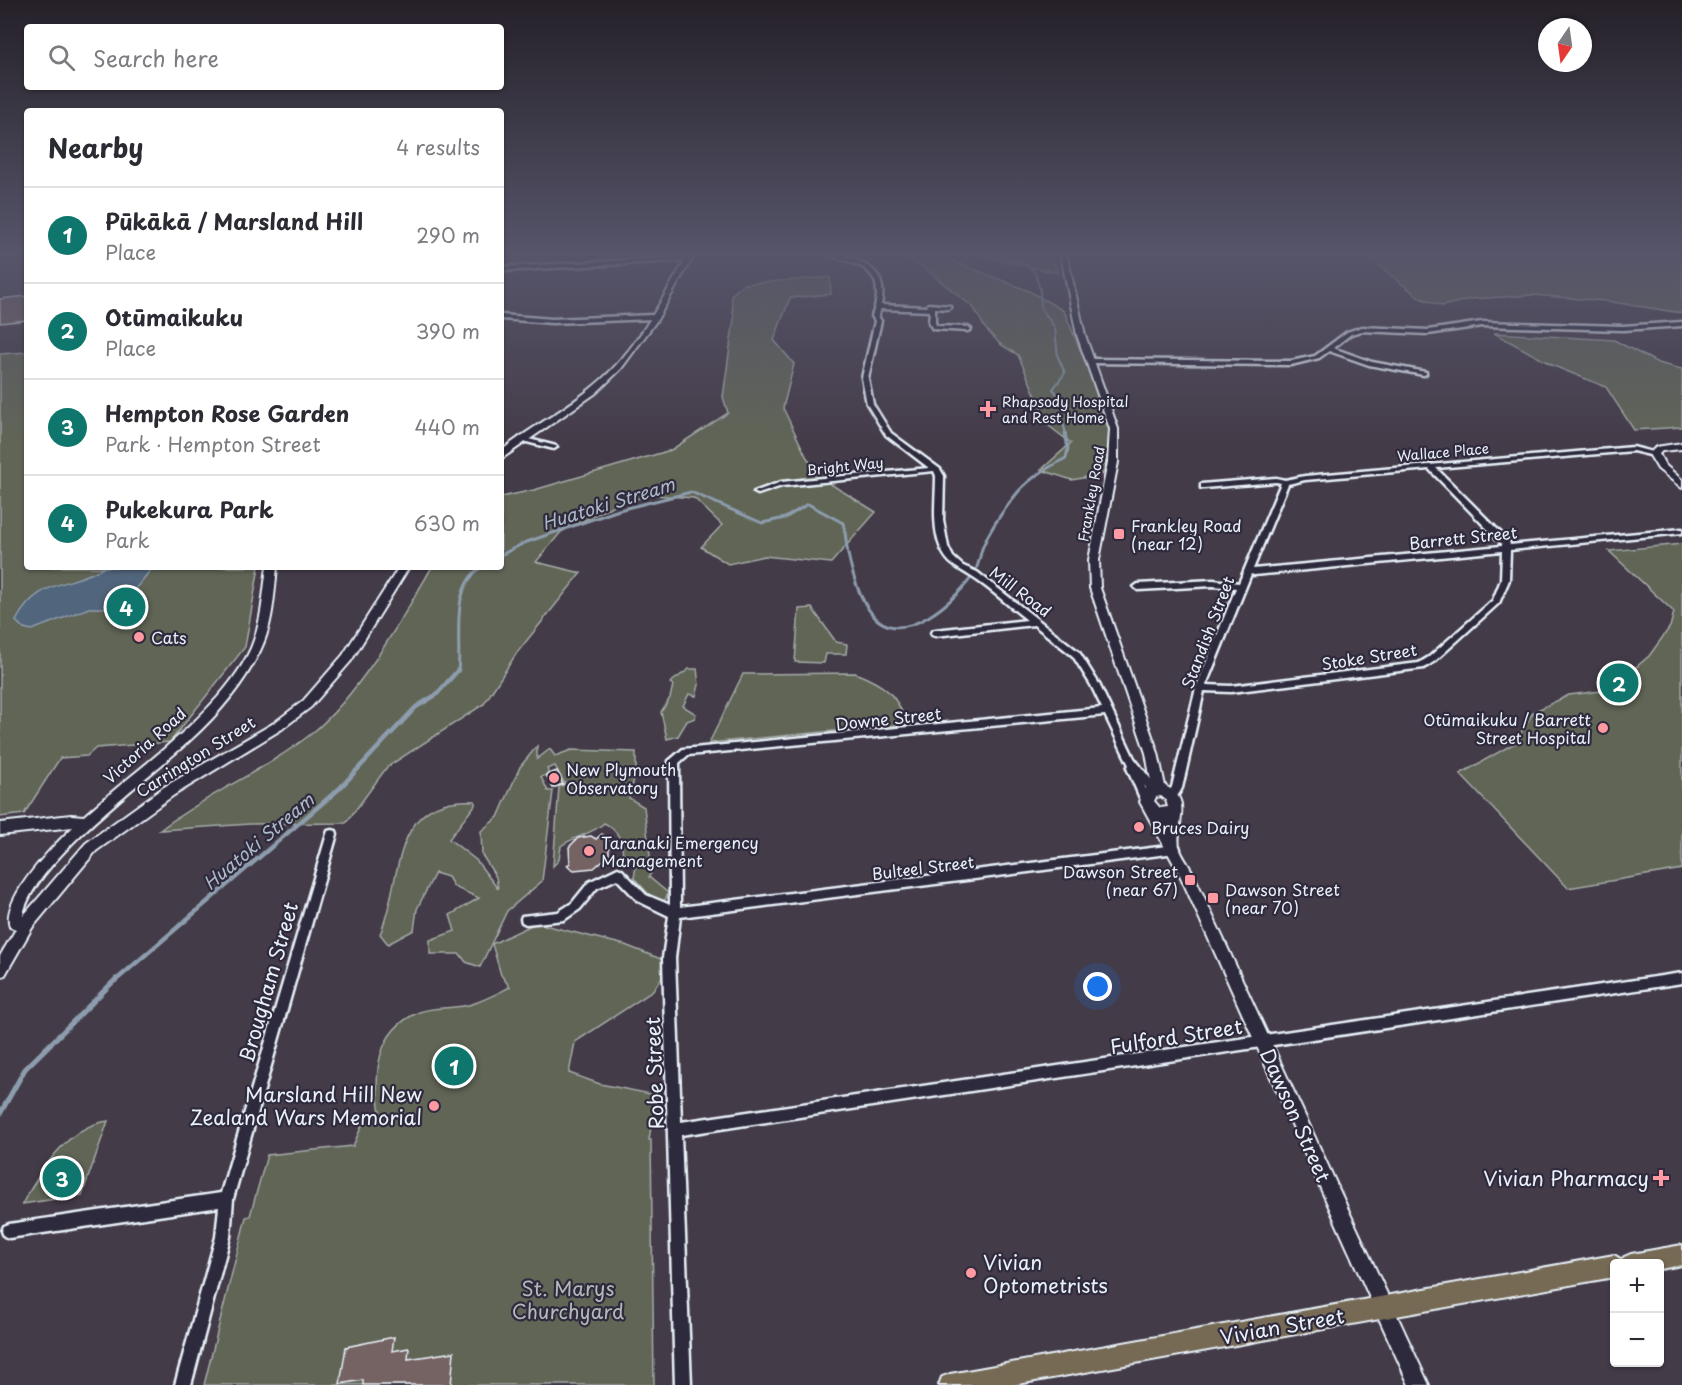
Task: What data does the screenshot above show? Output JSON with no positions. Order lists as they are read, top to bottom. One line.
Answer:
{"streets":{"main road":["Vivian Street"],"street":["Wallace Place","Bright Way","Frankley Road","Barrett Street","Mill Road","Standish Street","Stoke Street","Downe Street","Victoria Road","Carrington Street","Bulteel Street","Brougham Street","Fulford Street","Robe Street","Dawson Street"]},"crossings":[["Wallace Place","Standish Street"],["Bright Way","Mill Road"],["Frankley Road","Dawson Street"],["Barrett Street","Standish Street"],["Barrett Street","Stoke Street"],["Mill Road","Standish Street"],["Mill Road","Downe Street"],["Mill Road","Dawson Street"],["Standish Street","Stoke Street"],["Standish Street","Dawson Street"],["Downe Street","Robe Street"],["Victoria Road","Carrington Street"],["Bulteel Street","Robe Street"],["Bulteel Street","Dawson Street"],["Fulford Street","Robe Street"],["Fulford Street","Dawson Street"],["Dawson Street","Vivian Street"]],"water":["Huatoki Stream"],"parks":["St. Marys Churchyard"],"places":{"health":["Rhapsody Hospital and Rest Home","Vivian Pharmacy"],"transit":["Frankley Road (near 12)","Dawson Street (near 67)","Dawson Street (near 70)"],"other":["Cats","Otūmaikuku / Barrett Street Hospital","New Plymouth Observatory","Bruces Dairy","Taranaki Emergency Management","Marsland Hill New Zealand Wars Memorial","Vivian Optometrists"]},"north":"bottom","page":{"search":"Search here","heading":["Nearby","4 results"],"list":[{"mark":"1","name":"Pūkākā / Marsland Hill","note":"Place","value":"290 m"},{"mark":"2","name":"Otūmaikuku","note":"Place","value":"390 m"},{"mark":"3","name":"Hempton Rose Garden","note":"Park · Hempton Street","value":"440 m"},{"mark":"4","name":"Pukekura Park","note":"Park","value":"630 m"}],"pins":["4","2","1","3"],"map_buttons":["+","−"]}}
